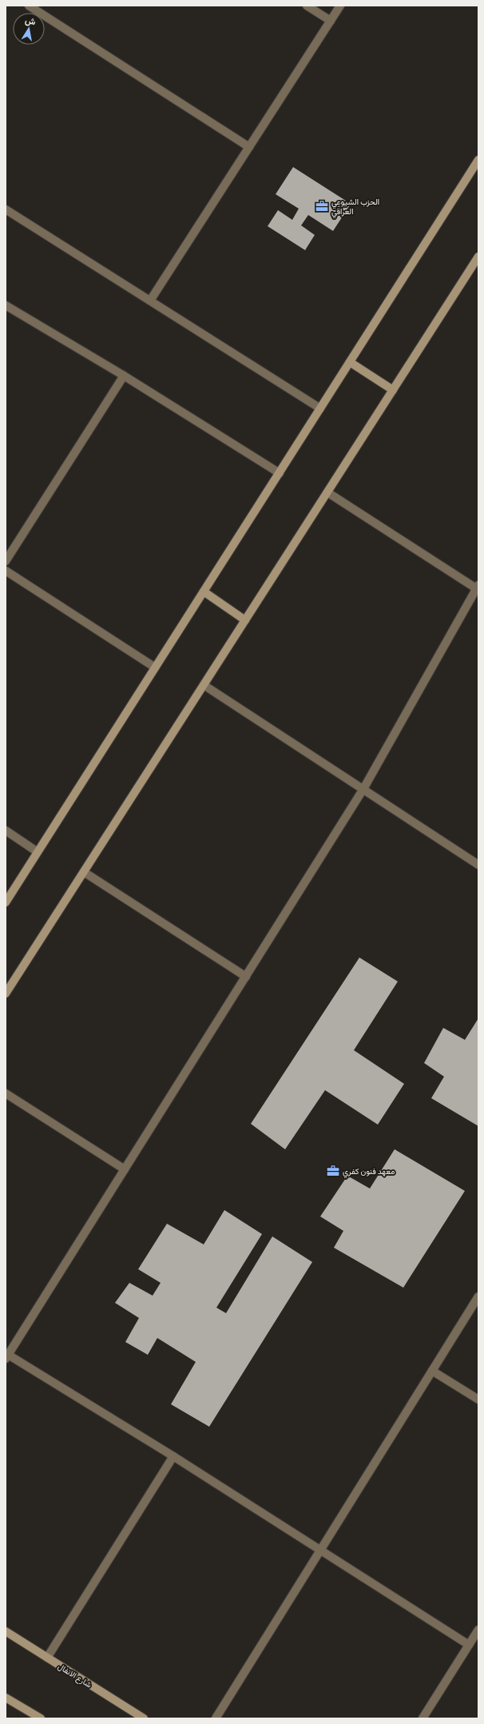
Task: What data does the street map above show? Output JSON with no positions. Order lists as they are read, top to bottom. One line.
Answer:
{"streets":{"main road":["شارع الانفال"]},"places":{"office":["الحزب الشيوعي العراقي","معهد فنون كفري"]},"north":"top"}
